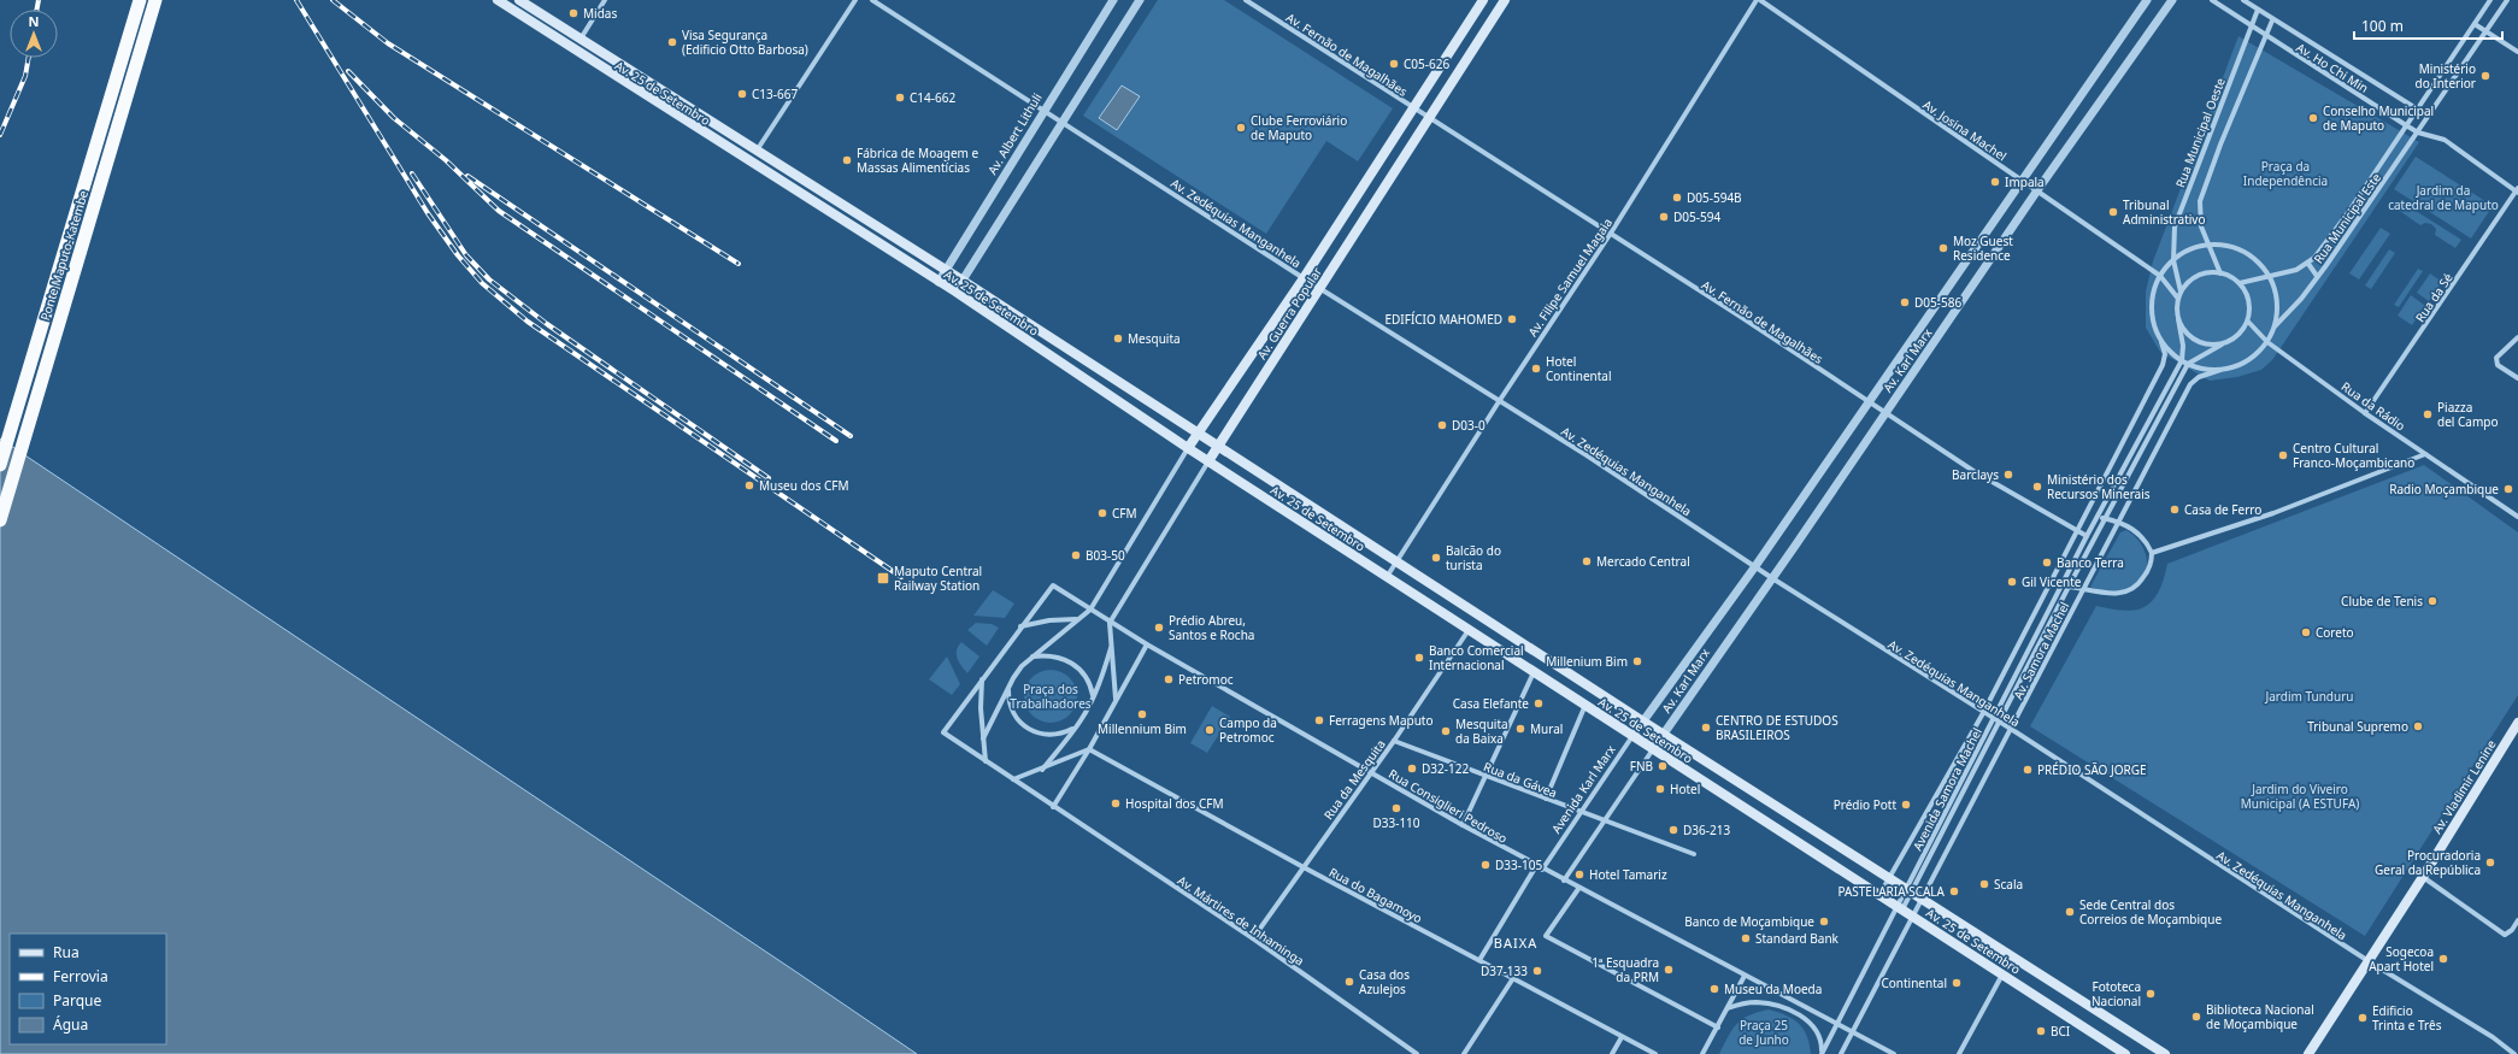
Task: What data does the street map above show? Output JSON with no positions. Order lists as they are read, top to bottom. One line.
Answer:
{"streets":{"highway":["Ponte Maputo-Katembe"],"main road":["Av. 25 de Setembro","Av. Guerra Popular","Av. Vladimir Lenine"],"street":["Av. Fernão de Magalhães","Av. Ho Chi Min","Av. Josina Machel","Rua Municipal Oeste","Av. Albert Lithuli","Rua Municipal Este","Av. Zedéquias Manganhela","Av. Filipe Samuel Magaia","Rua da Sé","Av. Karl Marx","Rua da Rádio","Av. Samora Machel","Rua da Mesquita","Rua da Gávea","Avenida Karl Marx","Avenida Samora Machel","Rua Consiglieri Pedroso","Rua do Bagamoyo","Av. Mártires de Inhaminga"]},"crossings":[["Av. Fernão de Magalhães","Av. Filipe Samuel Magaia"],["Av. Fernão de Magalhães","Av. Guerra Popular"],["Av. Fernão de Magalhães","Av. Karl Marx"],["Av. Fernão de Magalhães","Av. Samora Machel"],["Av. Fernão de Magalhães","Avenida Samora Machel"],["Av. Ho Chi Min","Rua Municipal Oeste"],["Av. Ho Chi Min","Rua Municipal Este"],["Av. Ho Chi Min","Rua da Sé"],["Av. 25 de Setembro","Av. Albert Lithuli"],["Av. 25 de Setembro","Av. Filipe Samuel Magaia"],["Av. 25 de Setembro","Av. Guerra Popular"],["Av. 25 de Setembro","Av. Karl Marx"],["Av. 25 de Setembro","Av. Samora Machel"],["Av. 25 de Setembro","Rua da Mesquita"],["Av. 25 de Setembro","Avenida Karl Marx"],["Av. 25 de Setembro","Avenida Samora Machel"],["Av. Josina Machel","Rua Municipal Oeste"],["Av. Josina Machel","Rua Municipal Este"],["Av. Josina Machel","Av. Filipe Samuel Magaia"],["Av. Josina Machel","Av. Karl Marx"],["Av. Josina Machel","Rua da Rádio"],["Av. Josina Machel","Avenida Samora Machel"],["Rua Municipal Oeste","Rua Municipal Este"],["Rua Municipal Oeste","Rua da Rádio"],["Rua Municipal Oeste","Avenida Samora Machel"],["Av. Albert Lithuli","Av. Zedéquias Manganhela"],["Rua Municipal Este","Rua da Rádio"],["Rua Municipal Este","Avenida Samora Machel"],["Av. Zedéquias Manganhela","Av. Filipe Samuel Magaia"],["Av. Zedéquias Manganhela","Av. Guerra Popular"],["Av. Zedéquias Manganhela","Av. Karl Marx"],["Av. Zedéquias Manganhela","Av. Samora Machel"],["Av. Zedéquias Manganhela","Av. Vladimir Lenine"],["Av. Zedéquias Manganhela","Avenida Samora Machel"],["Rua da Sé","Rua da Rádio"],["Av. Karl Marx","Avenida Karl Marx"],["Rua da Rádio","Avenida Samora Machel"],["Av. Samora Machel","Avenida Samora Machel"],["Rua da Mesquita","Rua da Gávea"],["Rua da Mesquita","Rua Consiglieri Pedroso"],["Rua da Mesquita","Rua do Bagamoyo"],["Rua da Mesquita","Av. Mártires de Inhaminga"],["Rua da Gávea","Avenida Karl Marx"],["Avenida Karl Marx","Rua Consiglieri Pedroso"]],"districts":["BAIXA"],"parks":["Praça da Independência","Jardim da catedral de Maputo","Praça dos Trabalhadores","Jardim Tunduru","Jardim do Viveiro Municipal (A ESTUFA)","Praça 25 de Junho"],"places":{"other":["Midas","Visa Segurança (Edificio Otto Barbosa)","C05-626","Ministério do Interior","C13-667","C14-662","Conselho Municipal de Maputo","Clube Ferroviário de Maputo","Fábrica de Moagem e Massas Alimentícias","Impala","D05-594B","Tribunal Administrativo","D05-594","Moz Guest Residence","D05-586","EDIFÍCIO MAHOMED","Mesquita","Hotel Continental","Piazza del Campo","D03-0","Centro Cultural Franco-Moçambicano","Barclays","Museu dos CFM","Ministério dos Recursos Minerais","Radio Moçambique","Casa de Ferro","CFM","B03-50","Balcão do turista","Mercado Central","Banco Terra","Gil Vicente","Clube de Tenis","Prédio Abreu, Santos e Rocha","Coreto","Banco Comercial Internacional","Millenium Bim","Petromoc","Casa Elefante","Millennium Bim","Ferragens Maputo","Tribunal Supremo","CENTRO DE ESTUDOS BRASILEIROS","Mural","Campo da Petromoc","Mesquita da Baixa","FNB","D32-122","PRÉDIO SÃO JORGE","Hotel","Hospital dos CFM","Prédio Pott","D33-110","D36-213","Procuradoria Geral da República","D33-105","Hotel Tamariz","Scala","PASTELARIA SCALA","Sede Central dos Correios de Moçambique","Banco de Moçambique","Standard Bank","Sogecoa Apart Hotel","1ª Esquadra da PRM","D37-133","Casa dos Azulejos","Continental","Museu da Moeda","Fototeca Nacional","Biblioteca Nacional de Moçambique","Edificio Trinta e Três","BCI"],"transit":["Maputo Central Railway Station"]},"legend":["Rua","Ferrovia","Parque","Água"],"scale_bar":"100 m","north":"top"}
